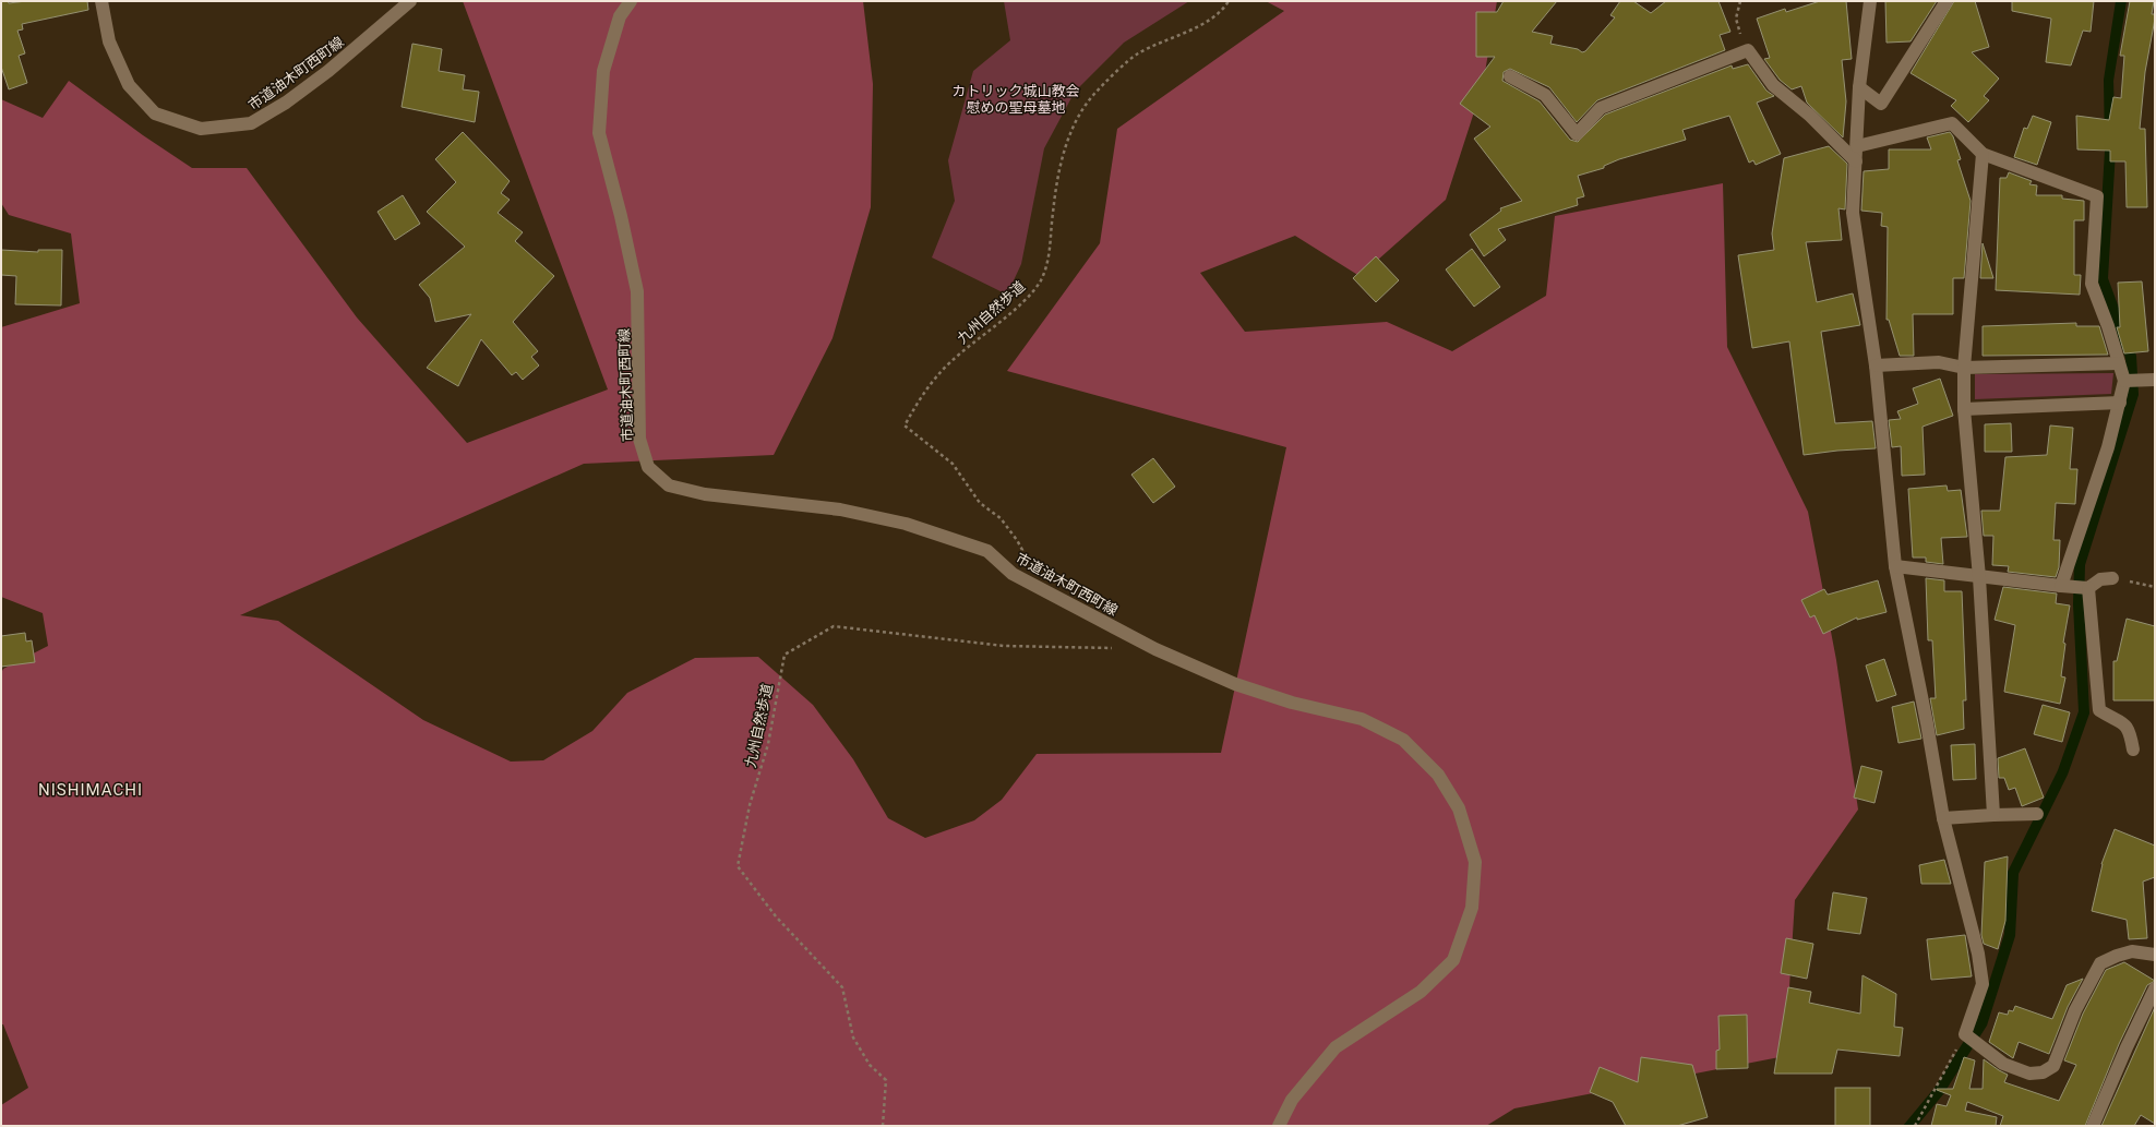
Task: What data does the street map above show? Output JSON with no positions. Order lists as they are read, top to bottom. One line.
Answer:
{"streets":{"street":["市道油木町西町線"],"path":["九州自然歩道"]},"crossings":[["市道油木町西町線","九州自然歩道"]],"districts":["NISHIMACHI"],"parks":["カトリック城山教会 慰めの聖母墓地"]}
